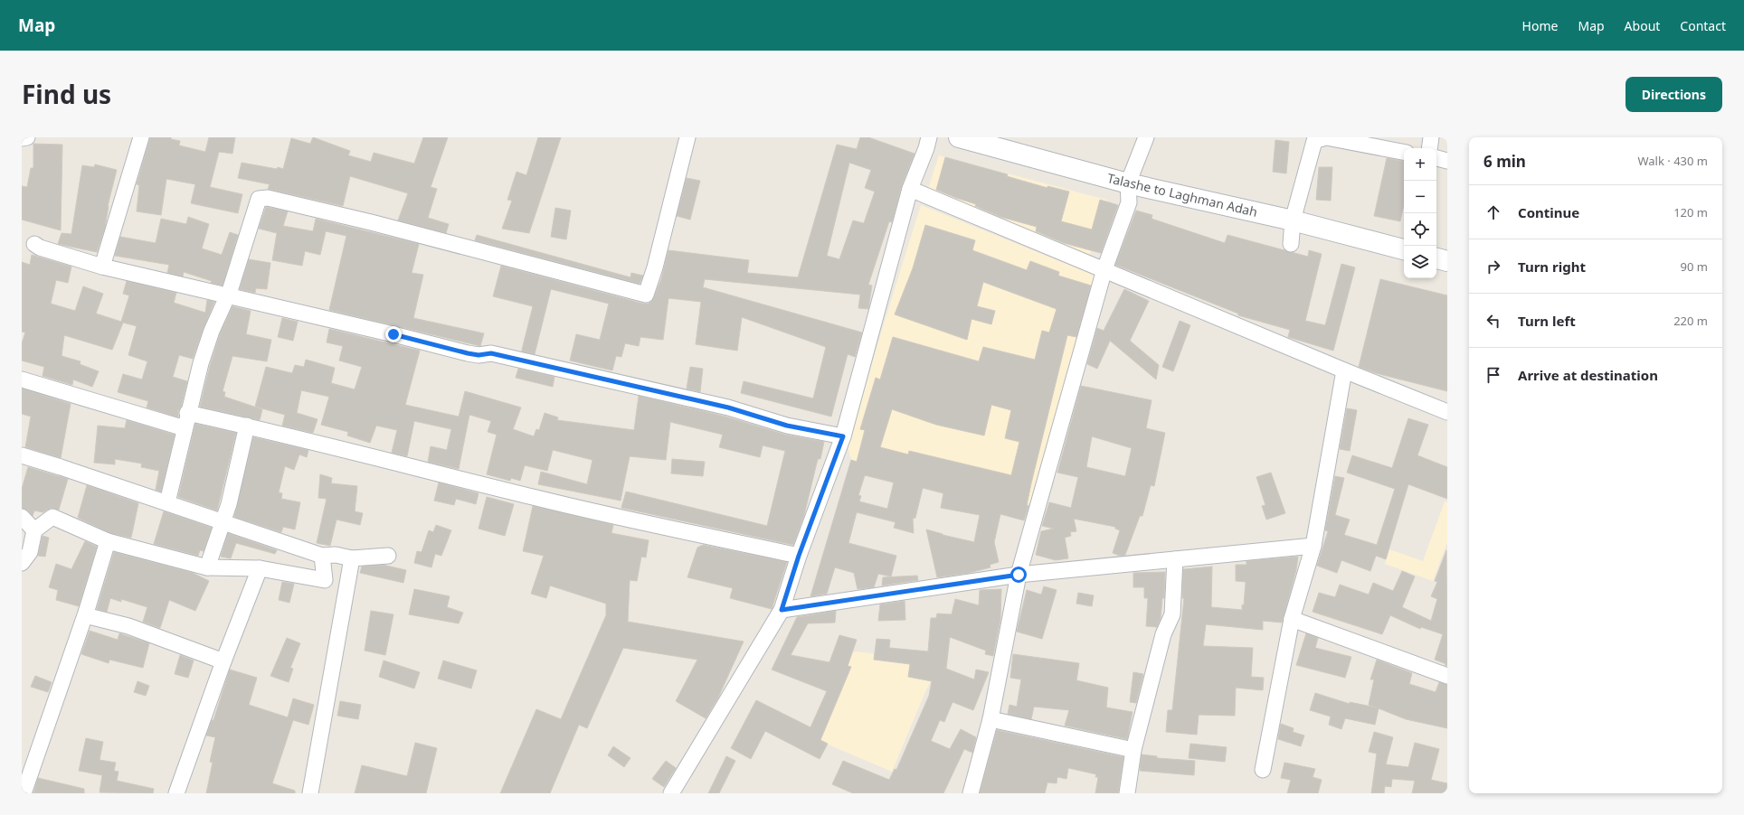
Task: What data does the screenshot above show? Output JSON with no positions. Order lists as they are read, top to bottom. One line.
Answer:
{"streets":{"main road":["Talashe to Laghman Adah"]},"page":{"header":"Map","nav":["Home","Map","About","Contact"],"title":"Find us","buttons":"Directions","heading":["6 min","Walk · 430 m"],"map_buttons":["+","−"],"list":[["Continue","120 m"],["Turn right","90 m"],["Turn left","220 m"],"Arrive at destination"]}}
